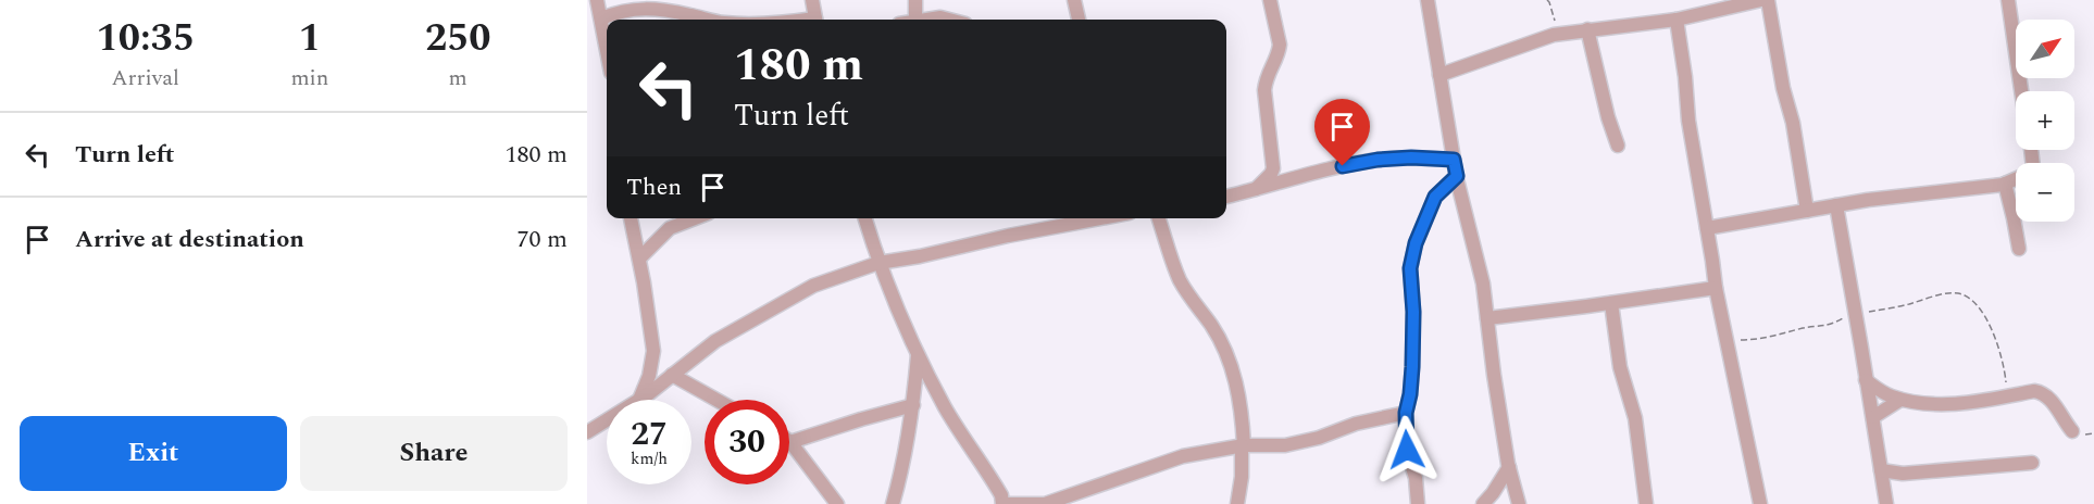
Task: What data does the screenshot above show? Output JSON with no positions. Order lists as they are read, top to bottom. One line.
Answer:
{"north":"top right","page":{"eta":["10:35","Arrival","1","min","250","m"],"map_buttons":["+","−"],"turn":["180 m","Turn left"],"list":[{"name":"Turn left","value":"180 m"},{"name":"Arrive at destination","value":"70 m"}],"then":"Then","speed":"27 km/h","limit":"30","buttons":["Exit","Share"]}}
